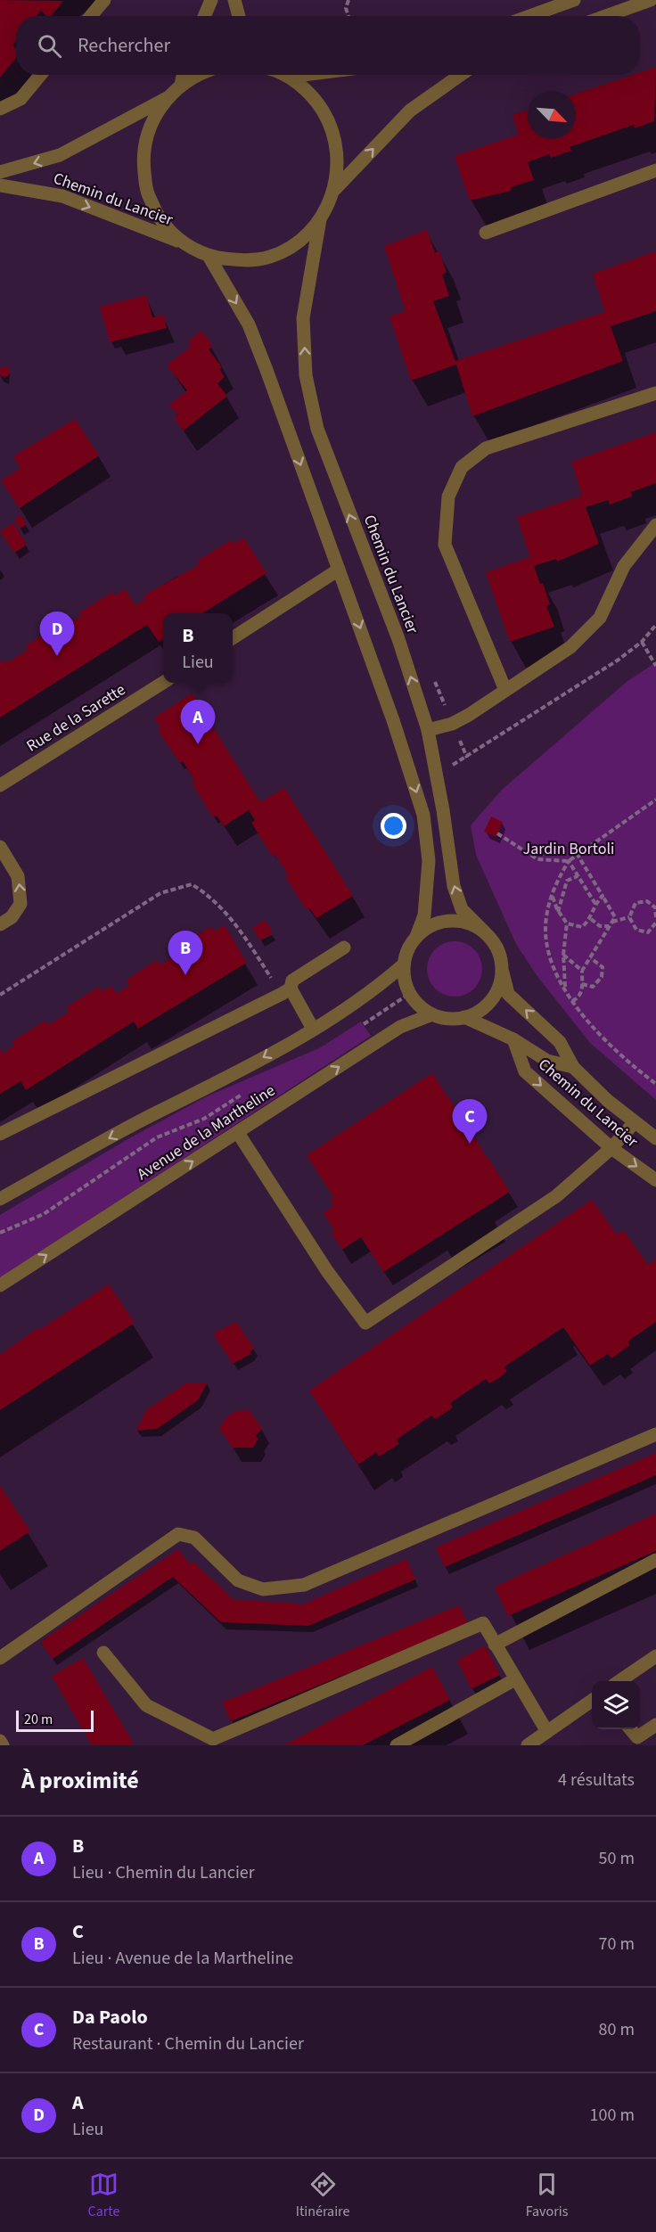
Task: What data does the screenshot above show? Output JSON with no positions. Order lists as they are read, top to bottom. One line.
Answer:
{"streets":{"street":["Chemin du Lancier","Rue de la Sarette","Avenue de la Martheline"]},"crossings":[["Chemin du Lancier","Avenue de la Martheline"]],"parks":["Jardin Bortoli"],"scale_bar":"20 m","north":"bottom right","page":{"search":"Rechercher","pins":["D","A","B","C"],"popup":["B","Lieu"],"scale":"20 m","heading":["À proximité","4 résultats"],"list":[{"mark":"A","name":"B","note":"Lieu · Chemin du Lancier","value":"50 m"},{"mark":"B","name":"C","note":"Lieu · Avenue de la Martheline","value":"70 m"},{"mark":"C","name":"Da Paolo","note":"Restaurant · Chemin du Lancier","value":"80 m"},{"mark":"D","name":"A","note":"Lieu","value":"100 m"}],"nav":["Carte","Itinéraire","Favoris"]}}
